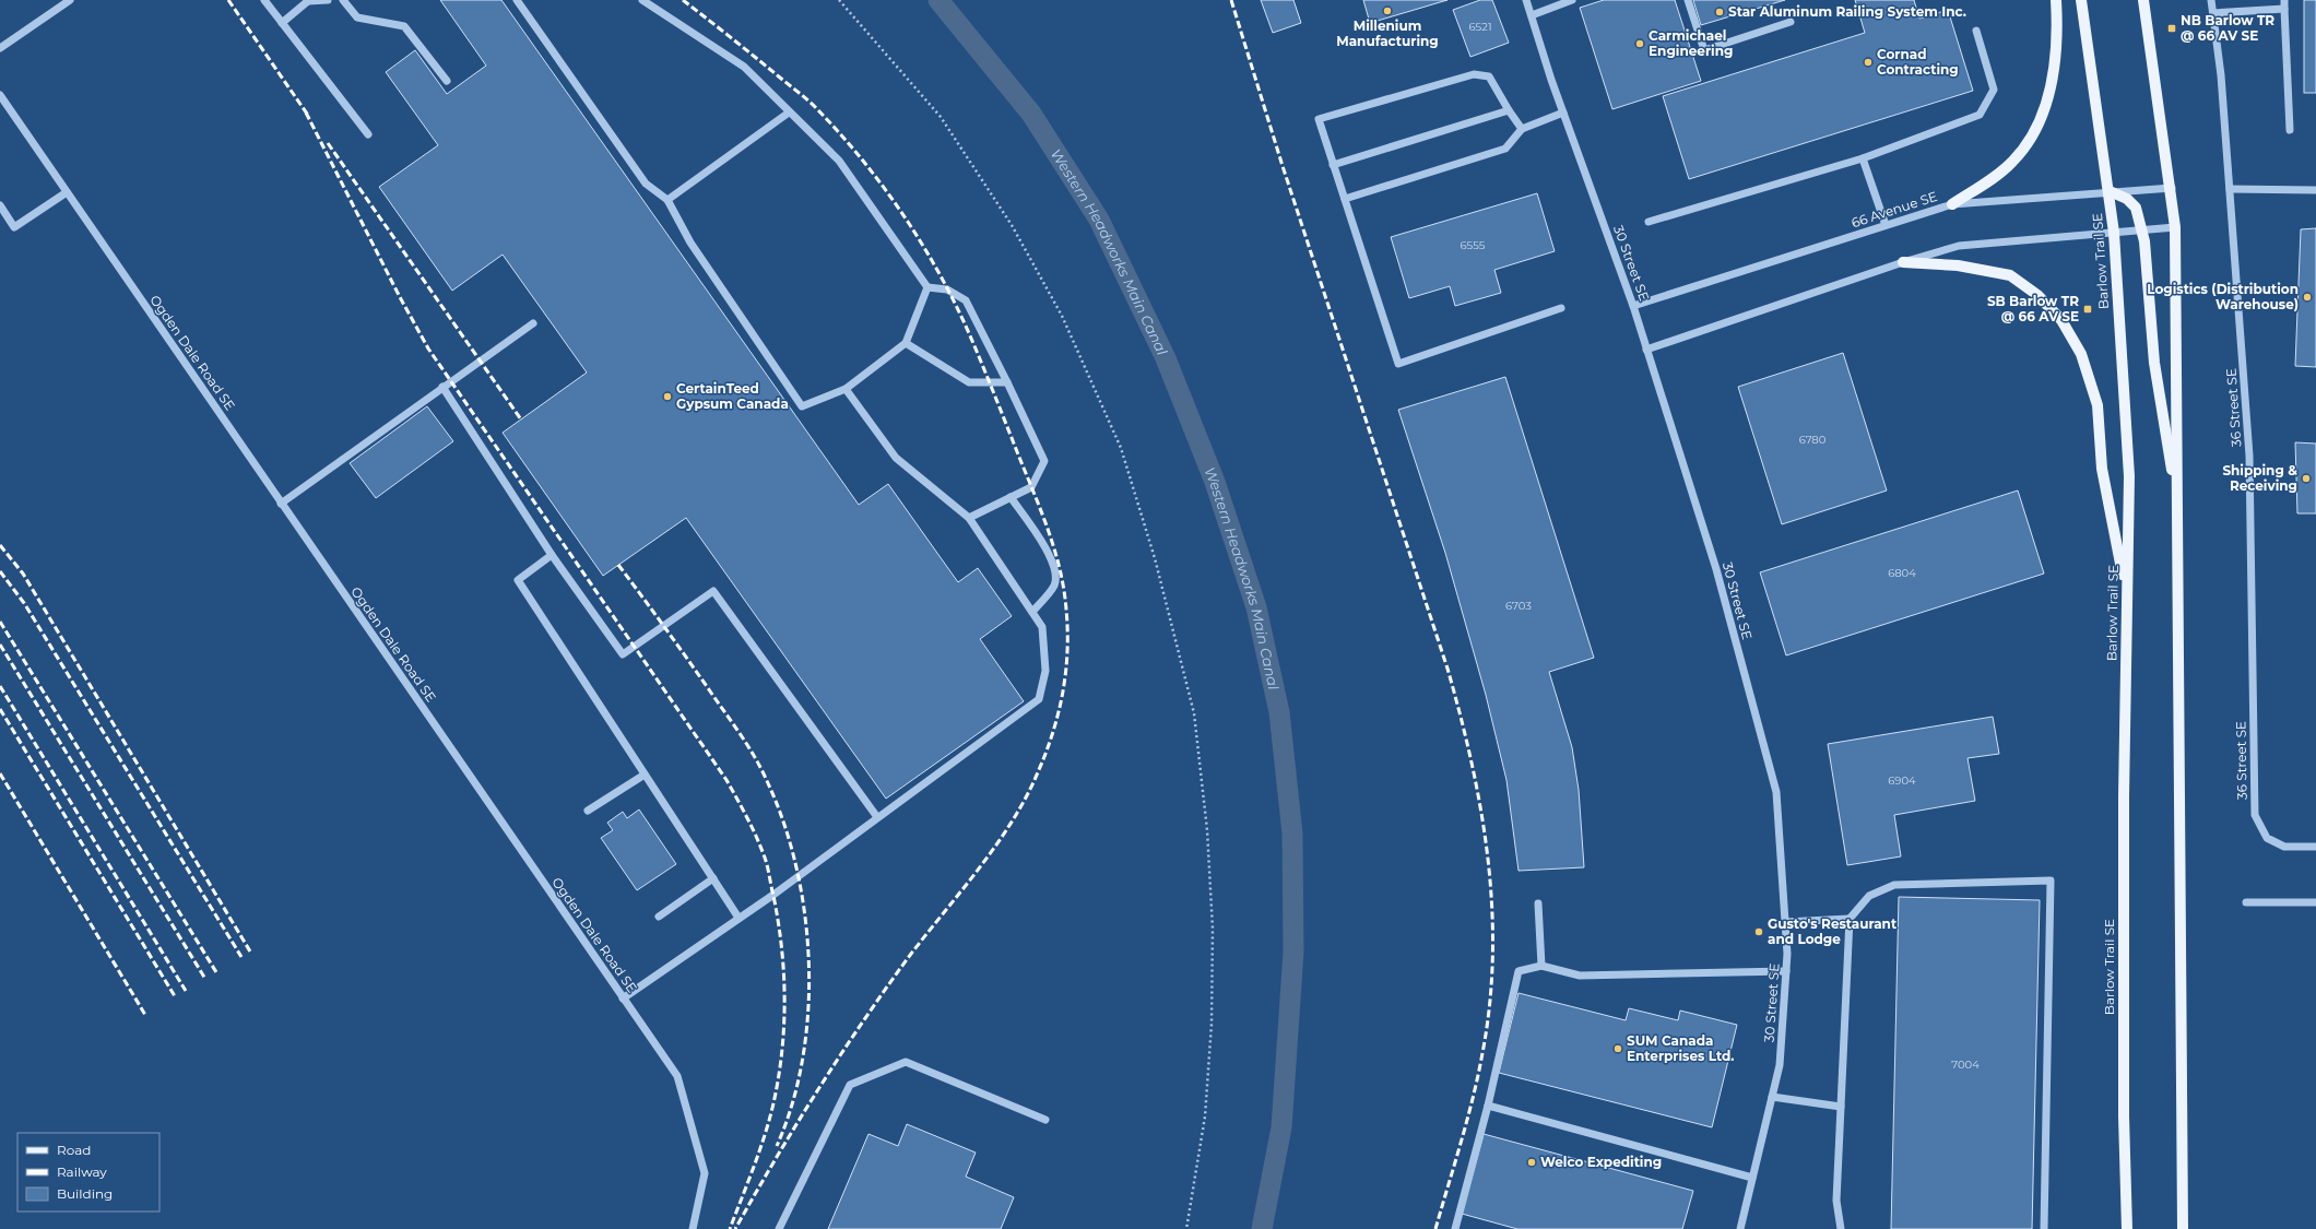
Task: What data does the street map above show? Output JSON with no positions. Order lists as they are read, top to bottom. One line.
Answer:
{"streets":{"main road":["Barlow Trail SE"],"street":["66 Avenue SE","30 Street SE","Ogden Dale Road SE","36 Street SE"]},"crossings":[["66 Avenue SE","Barlow Trail SE"],["66 Avenue SE","30 Street SE"]],"water":["Western Headworks Main Canal"],"places":{"other":["Millenium Manufacturing","Star Aluminum Railing System Inc.","Carmichael Engineering","Cornad Contracting","Logistics (Distribution Warehouse)","CertainTeed Gypsum Canada","Shipping & Receiving","Gusto's Restaurant and Lodge","SUM Canada Enterprises Ltd.","Welco Expediting"],"transit":["NB Barlow TR @ 66 AV SE","SB Barlow TR @ 66 AV SE"]},"house_numbers":["6521","6555","6780","6804","6703","6904","7004"],"legend":["Road","Railway","Building"]}
